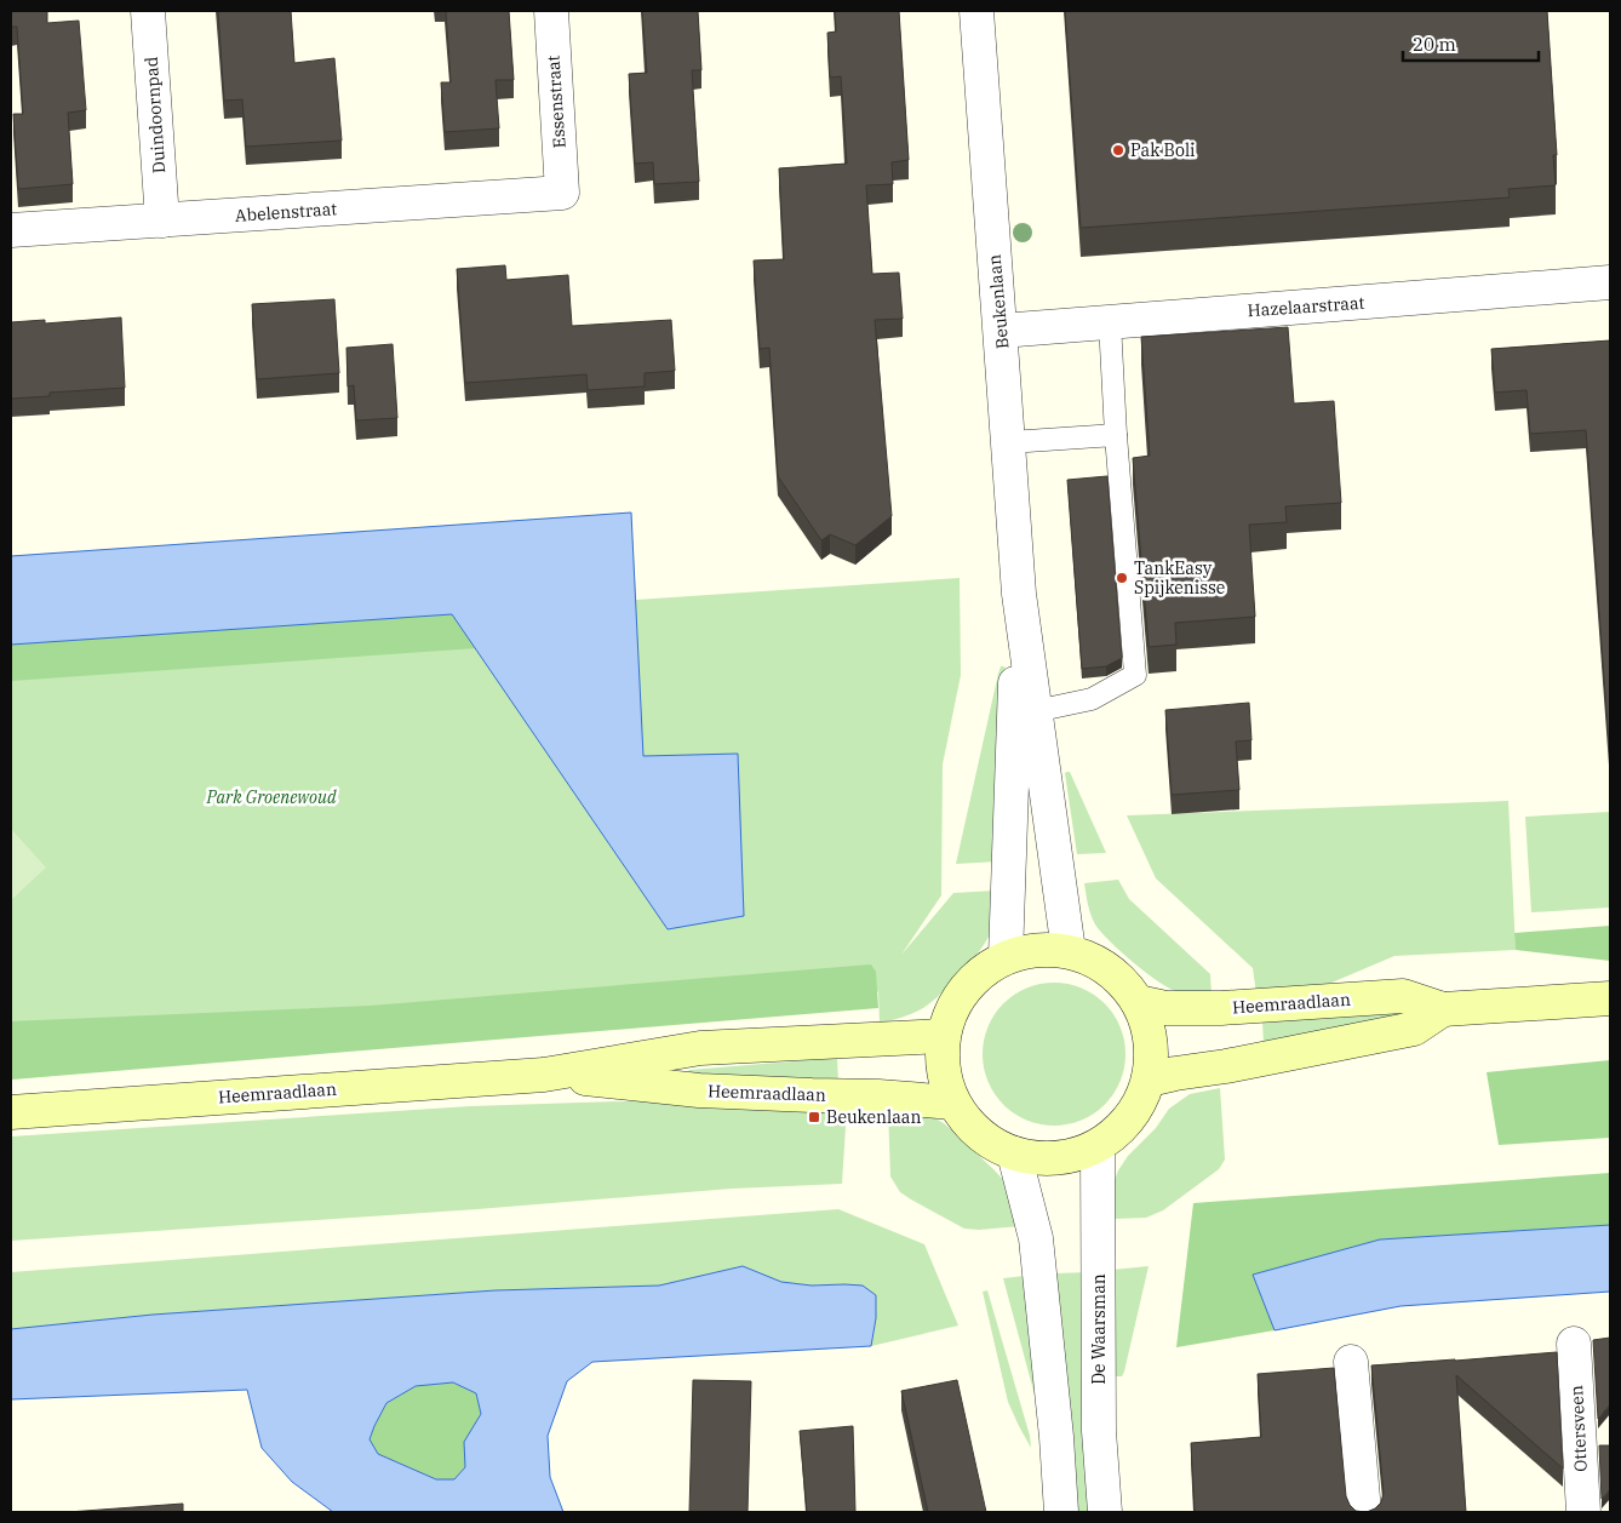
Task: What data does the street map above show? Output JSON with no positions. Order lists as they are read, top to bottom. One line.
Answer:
{"streets":{"main road":["Heemraadlaan"],"street":["Essenstraat","Duindoornpad","Abelenstraat","Beukenlaan","Hazelaarstraat","De Waarsman","Ottersveen"]},"crossings":[["Essenstraat","Abelenstraat"],["Duindoornpad","Abelenstraat"],["Beukenlaan","Hazelaarstraat"],["Beukenlaan","Heemraadlaan"],["Beukenlaan","De Waarsman"],["Heemraadlaan","De Waarsman"]],"parks":["Park Groenewoud"],"places":{"other":["Pak Boli","TankEasy Spijkenisse"],"transit":["Beukenlaan"]},"scale_bar":"20 m"}
